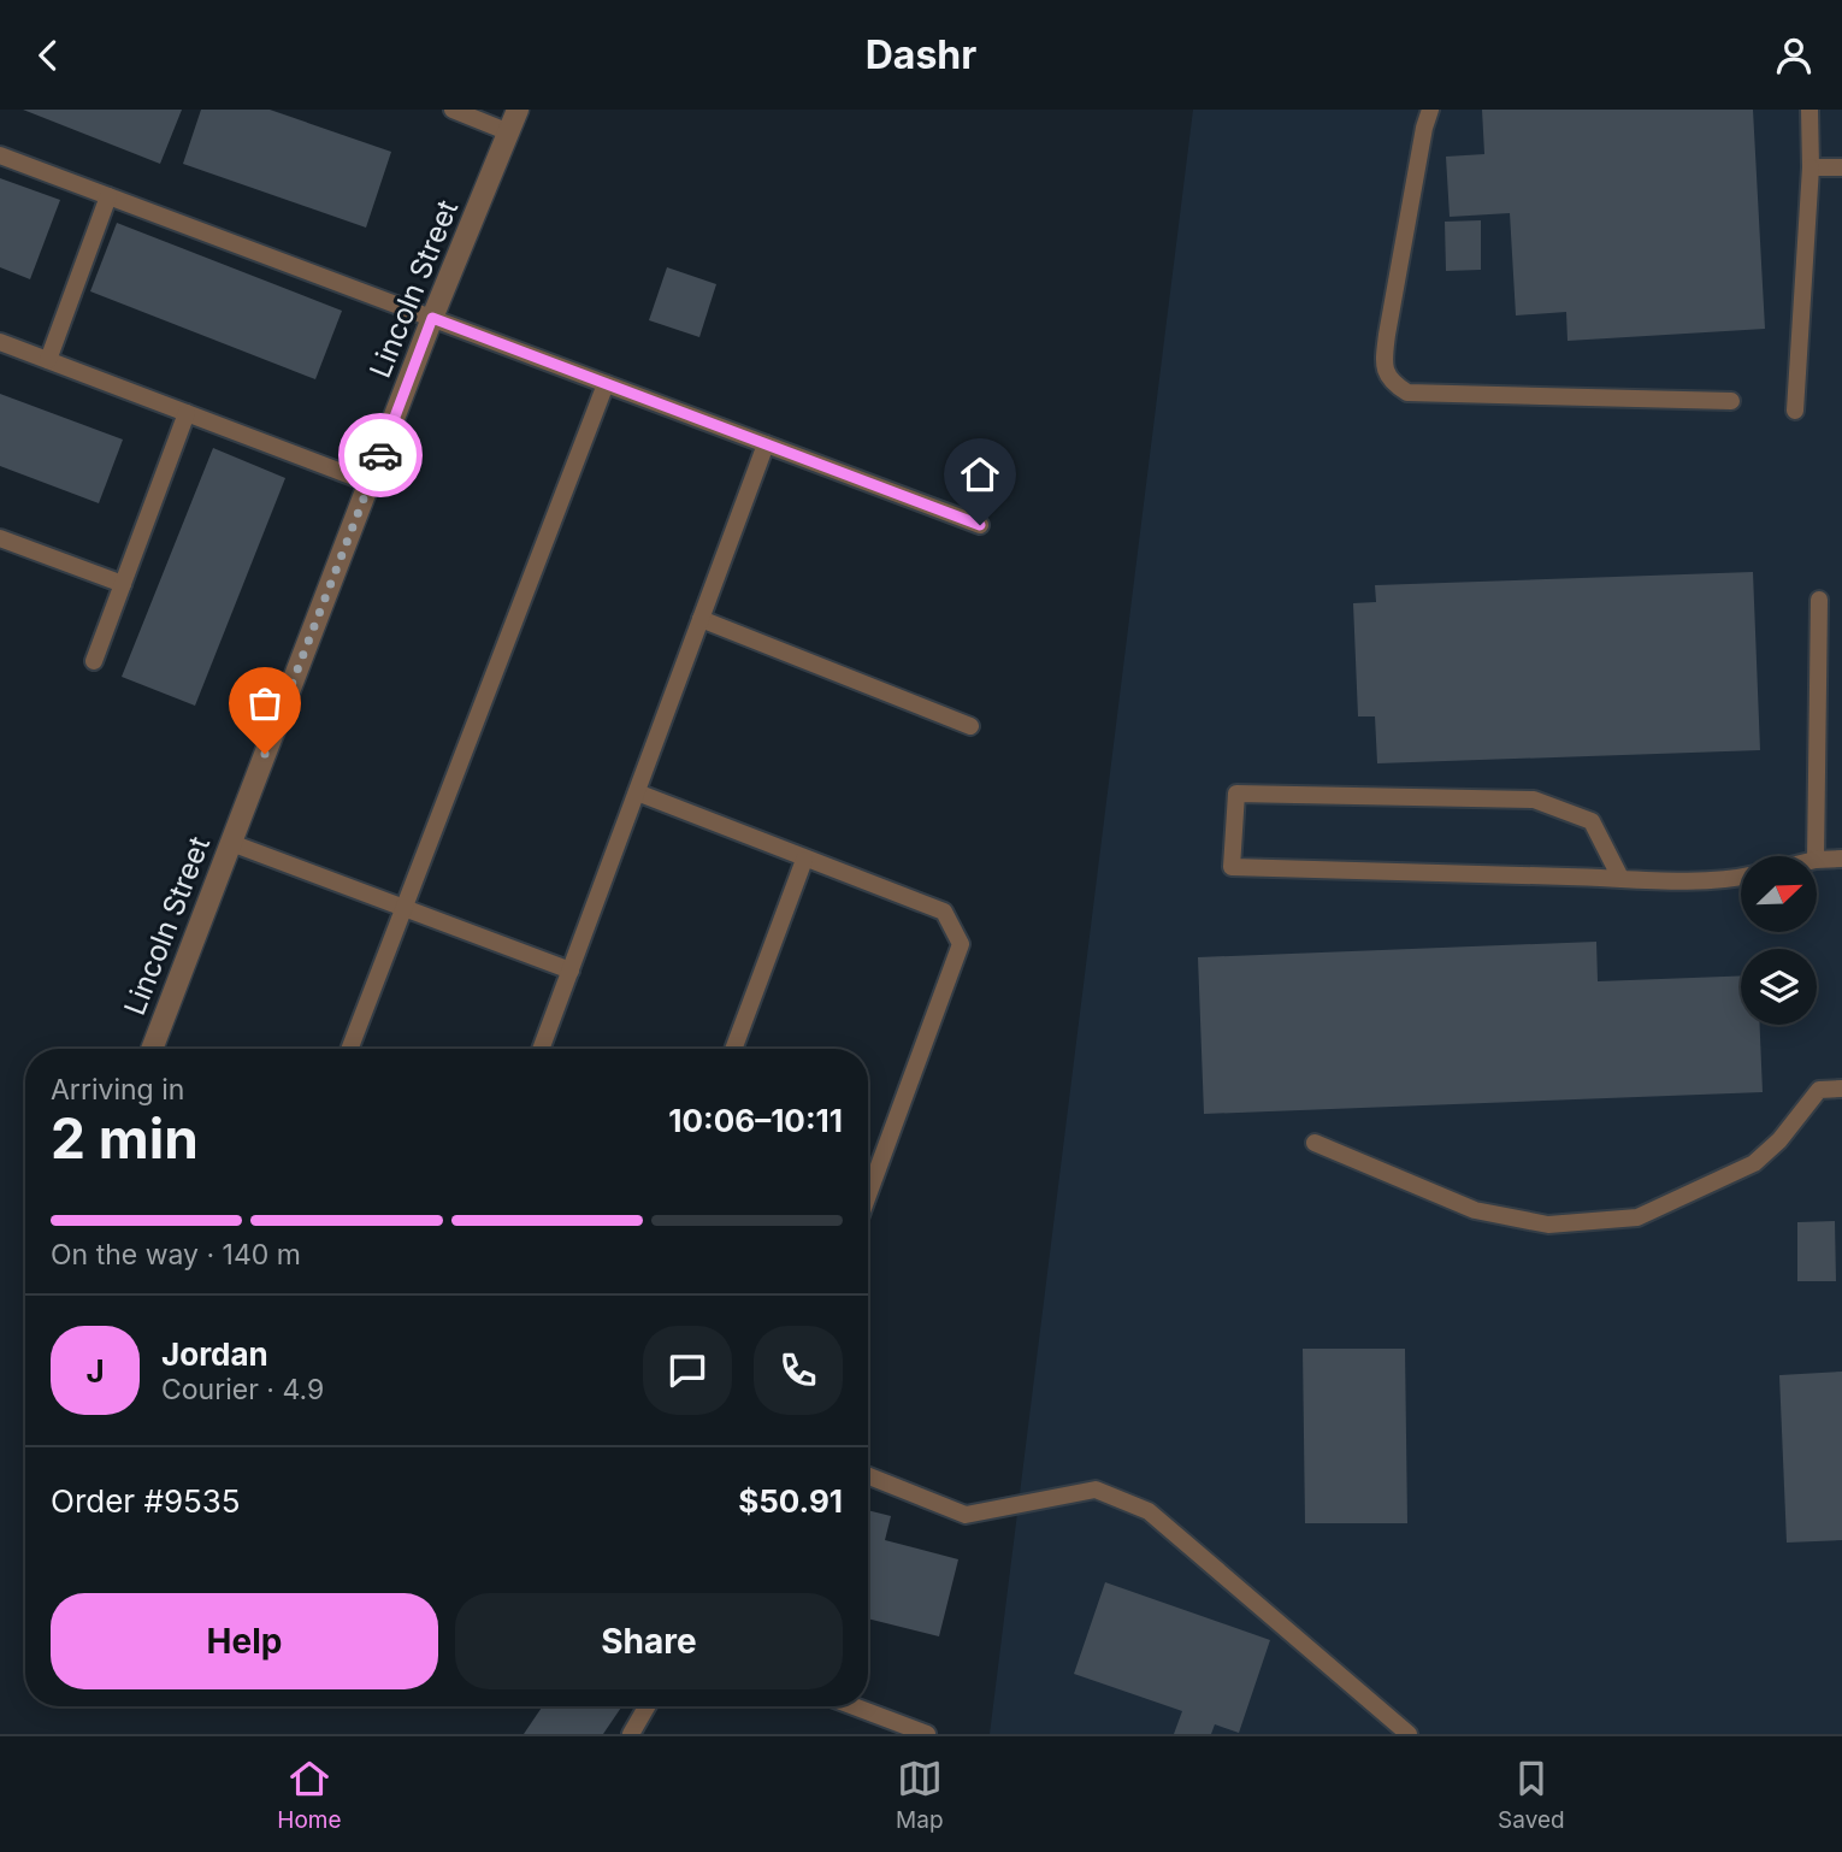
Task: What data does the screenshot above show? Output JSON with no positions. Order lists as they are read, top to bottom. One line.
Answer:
{"streets":{"street":["Lincoln Street"]},"north":"top right","page":{"header":"Dashr","heading":["2 min","Arriving in","10:06–10:11"],"panel":["Jordan","Courier · 4.9","Order #9535","$50.91"],"bar":"On the way · 140 m","round":"J","buttons":["Help","Share"],"tabs":["Home","Map","Saved"]}}
